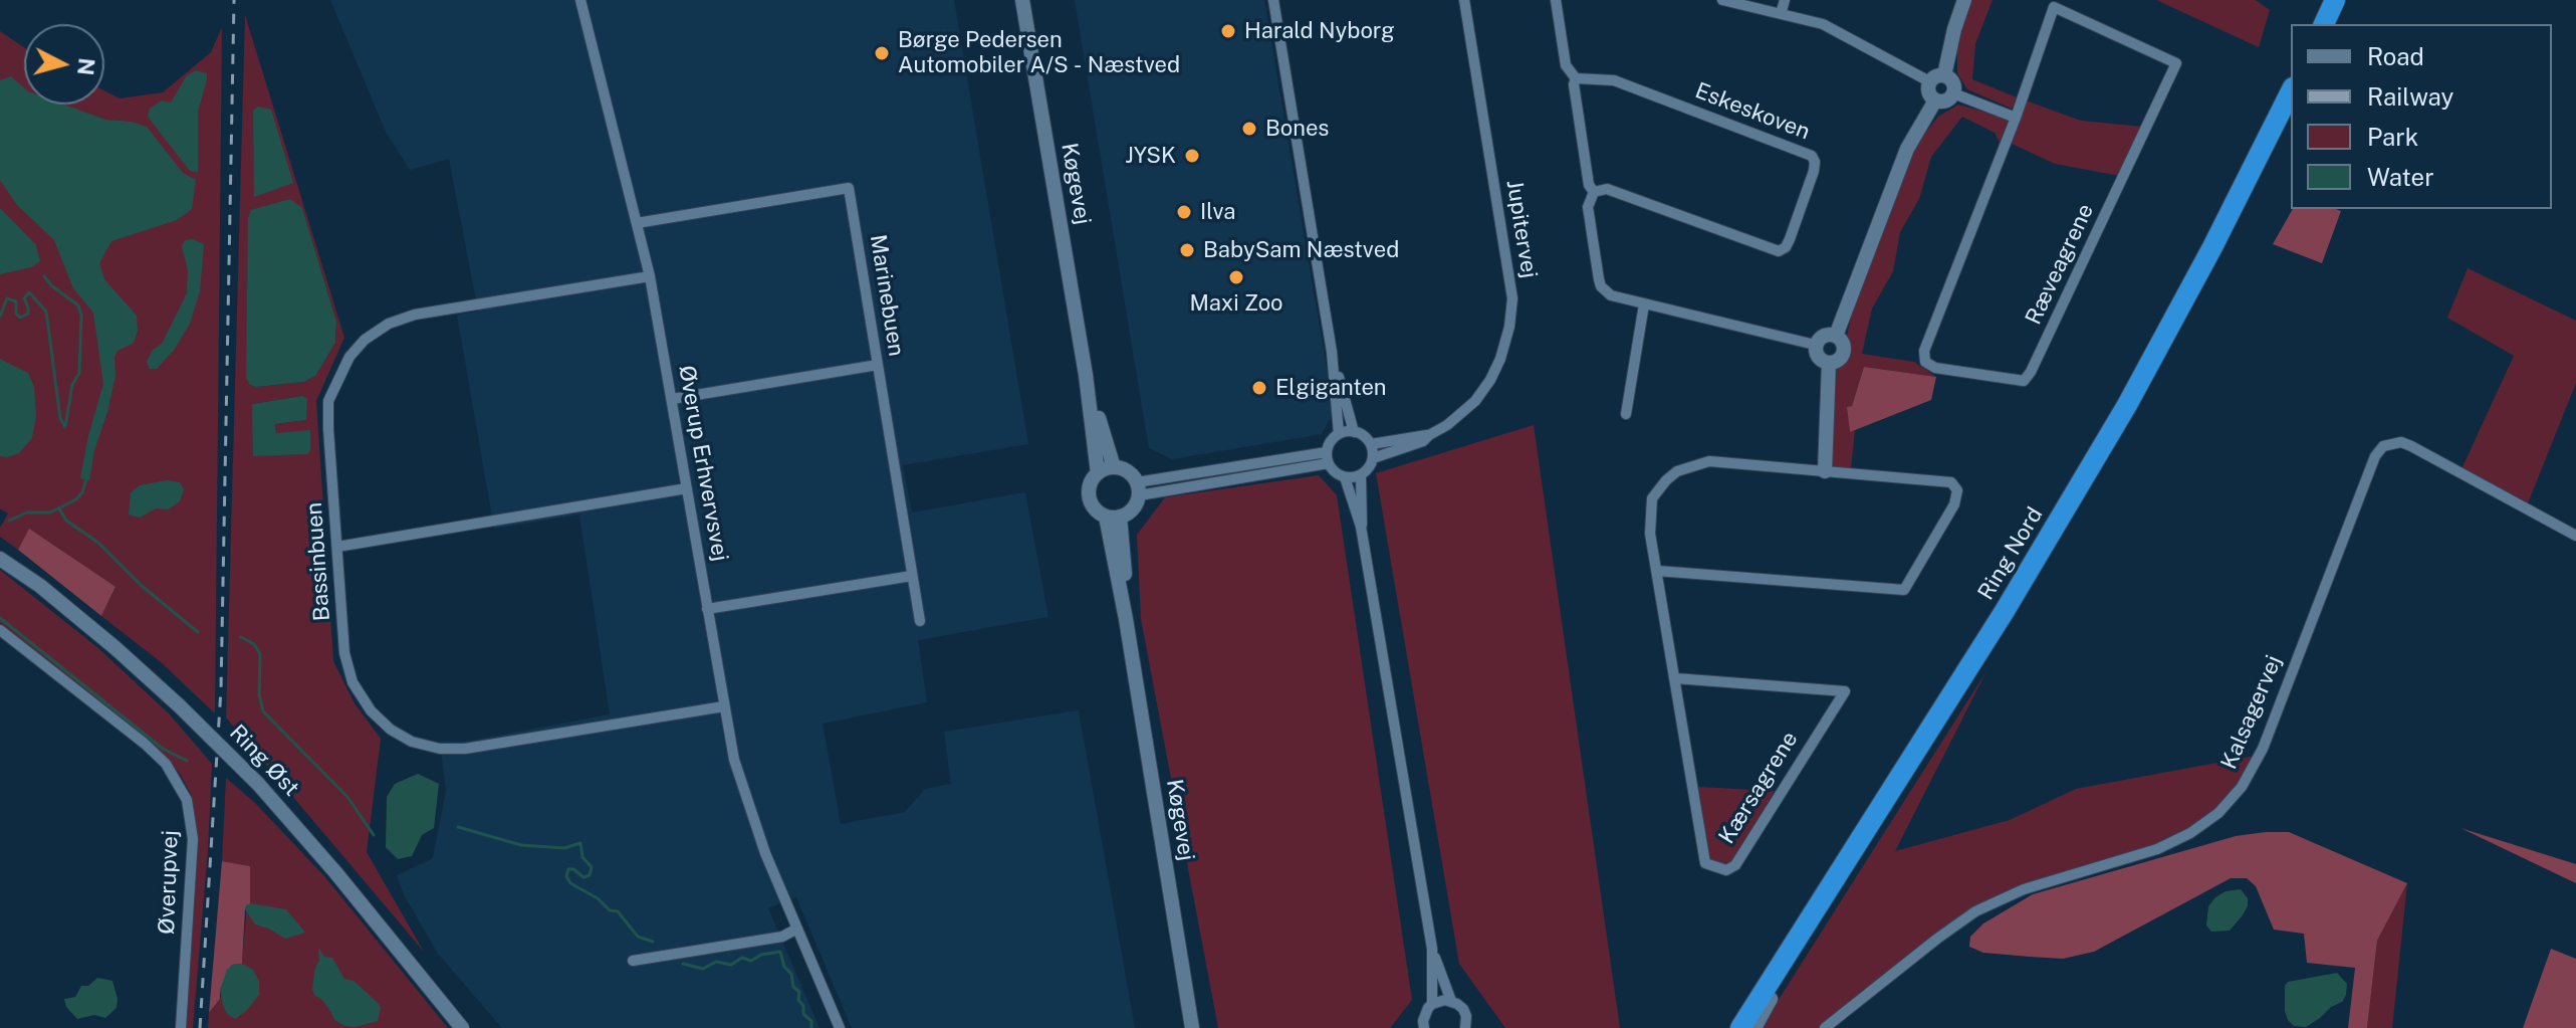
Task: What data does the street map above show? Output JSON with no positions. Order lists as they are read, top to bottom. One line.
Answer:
{"streets":{"highway":["Ring Nord"],"street":["Eskeskoven","Køgevej","Jupitervej","Ræveagrene","Marinebuen","Øverup Erhvervsvej","Bassinbuen","Kalsagervej","Ring Øst","Kærsagrene","Øverupvej"]},"crossings":[["Marinebuen","Øverup Erhvervsvej"],["Øverup Erhvervsvej","Bassinbuen"]],"places":["Harald Nyborg","Børge Pedersen Automobiler A/S - Næstved","Bones","JYSK","Ilva","BabySam Næstved","Maxi Zoo","Elgiganten"],"legend":["Road","Railway","Park","Water"],"north":"right"}
